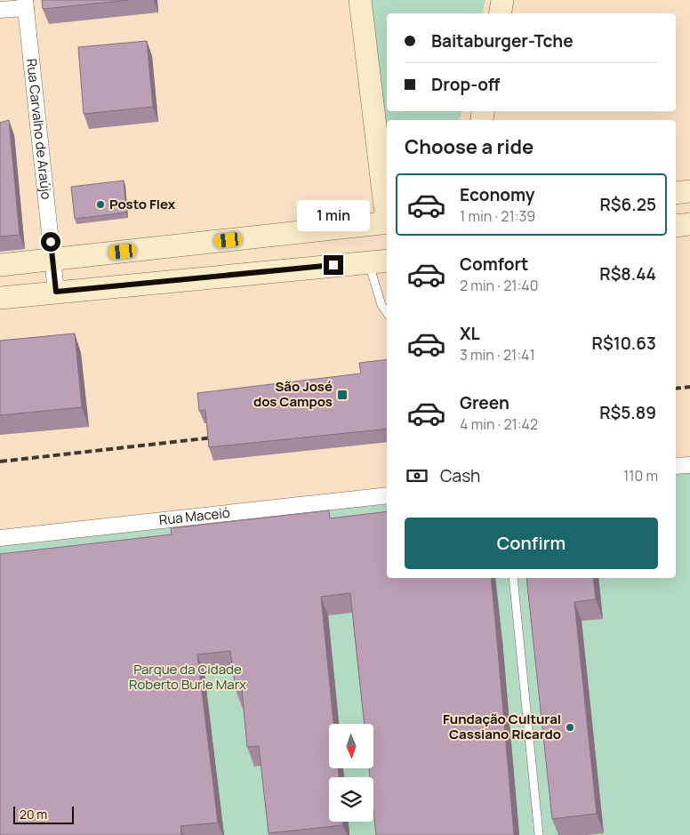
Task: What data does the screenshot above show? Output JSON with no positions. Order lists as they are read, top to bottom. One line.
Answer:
{"streets":{"street":["Rua Carvalho de Araújo","Rua Maceió"]},"parks":["Parque da Cidade Roberto Burle Marx"],"places":{"other":["Posto Flex","Fundação Cultural Cassiano Ricardo"],"transit":["São José dos Campos"]},"scale_bar":"20 m","north":"bottom","page":{"banner":["Baitaburger-Tche","Drop-off"],"heading":"Choose a ride","list":[{"name":"Economy","note":"1 min · 21:39","value":"R$6.25"},{"name":"Comfort","note":"2 min · 21:40","value":"R$8.44"},{"name":"XL","note":"3 min · 21:41","value":"R$10.63"},{"name":"Green","note":"4 min · 21:42","value":"R$5.89"}],"bubble":"1 min","pay":["Cash","110 m"],"buttons":"Confirm","scale":"20 m"}}
